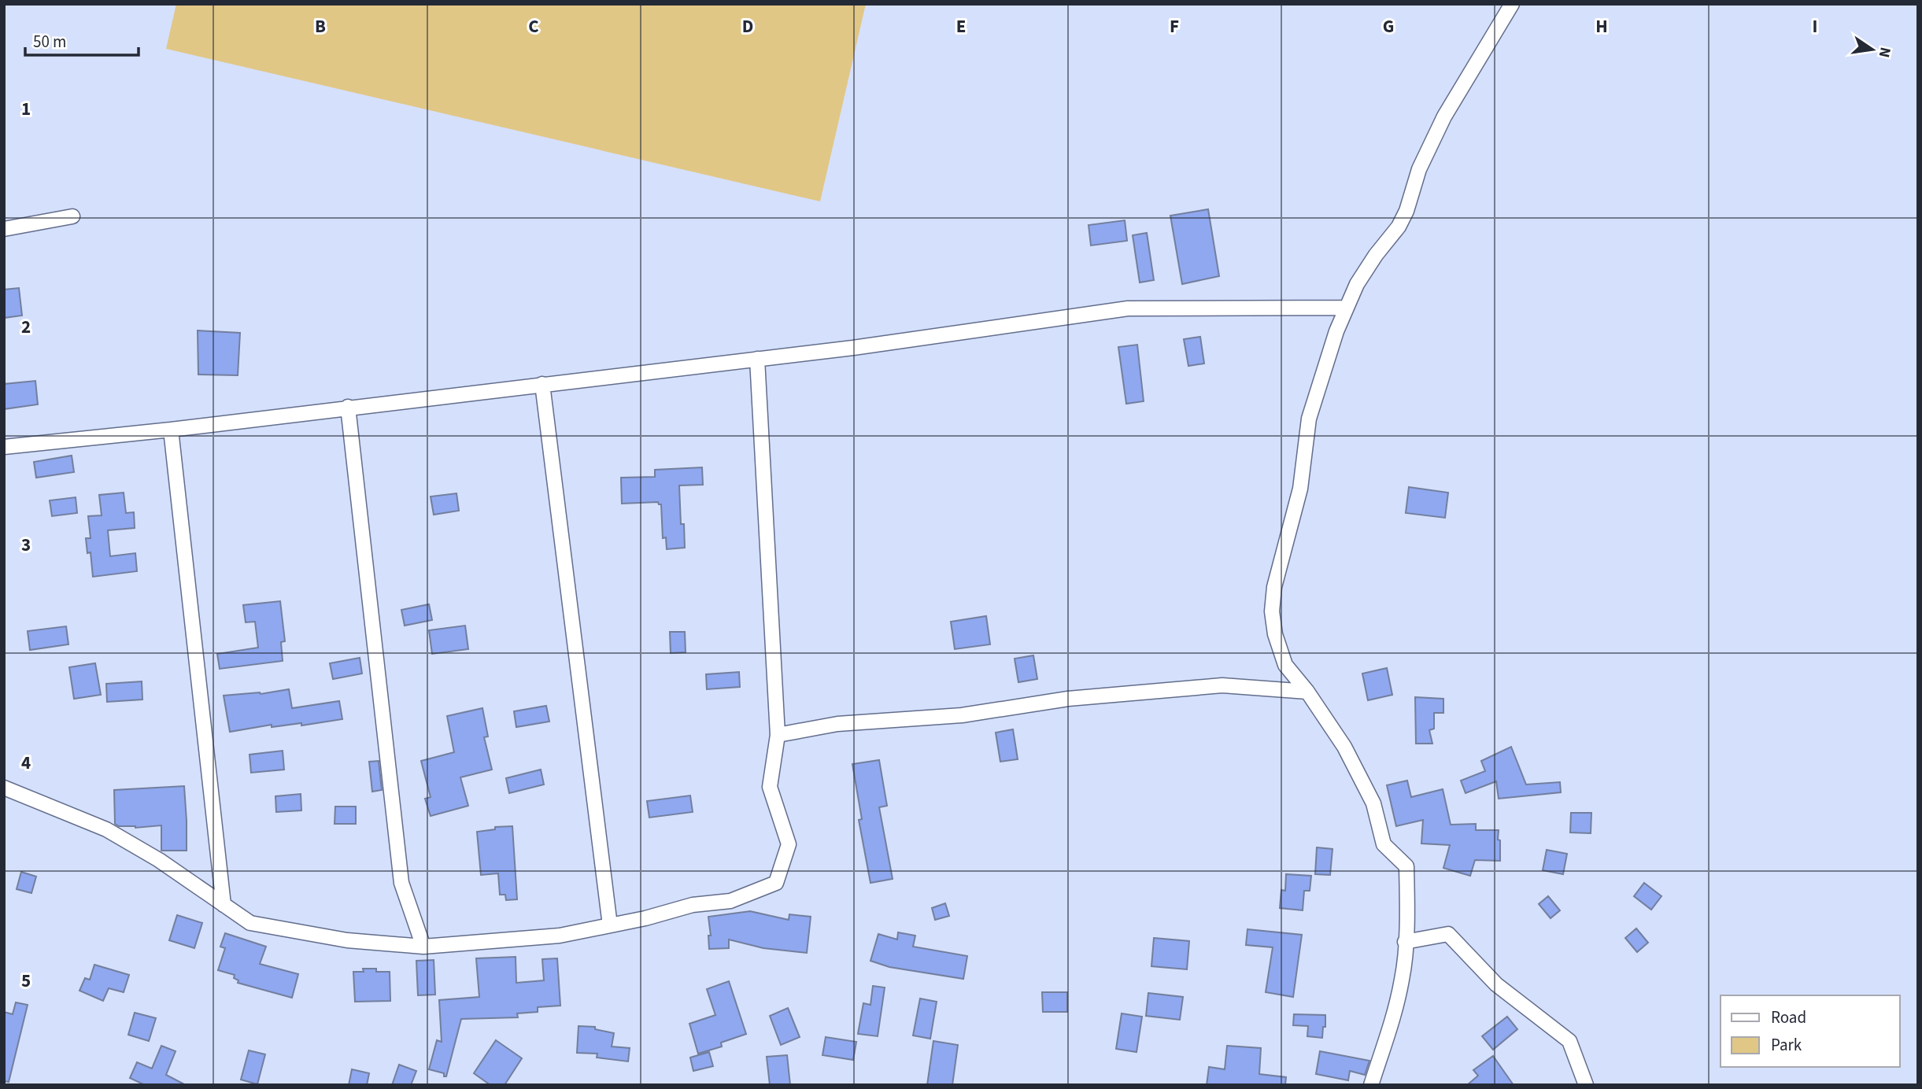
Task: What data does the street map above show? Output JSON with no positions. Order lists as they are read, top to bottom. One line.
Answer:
{"legend":["Road","Park"],"scale_bar":"50 m","north":"right","grid":{"columns":["B","C","D","E","F","G","H","I"],"rows":["1","2","3","4","5"]}}
